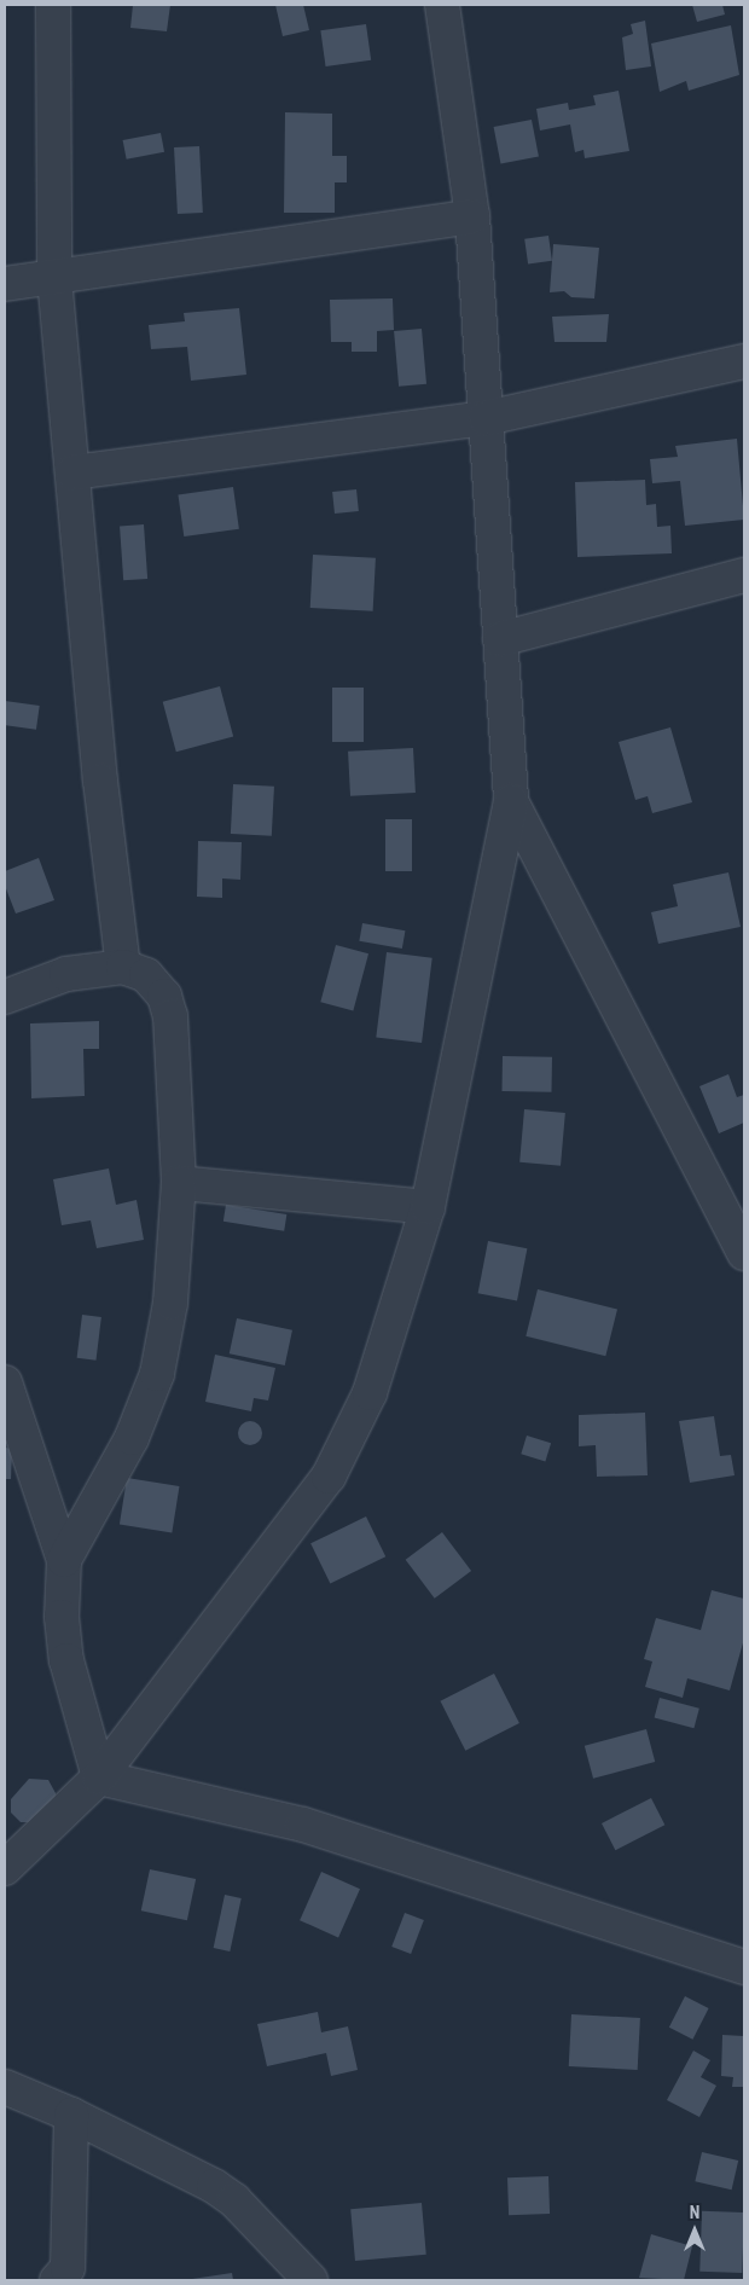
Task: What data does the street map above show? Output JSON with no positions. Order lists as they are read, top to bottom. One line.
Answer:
{"north":"top"}
